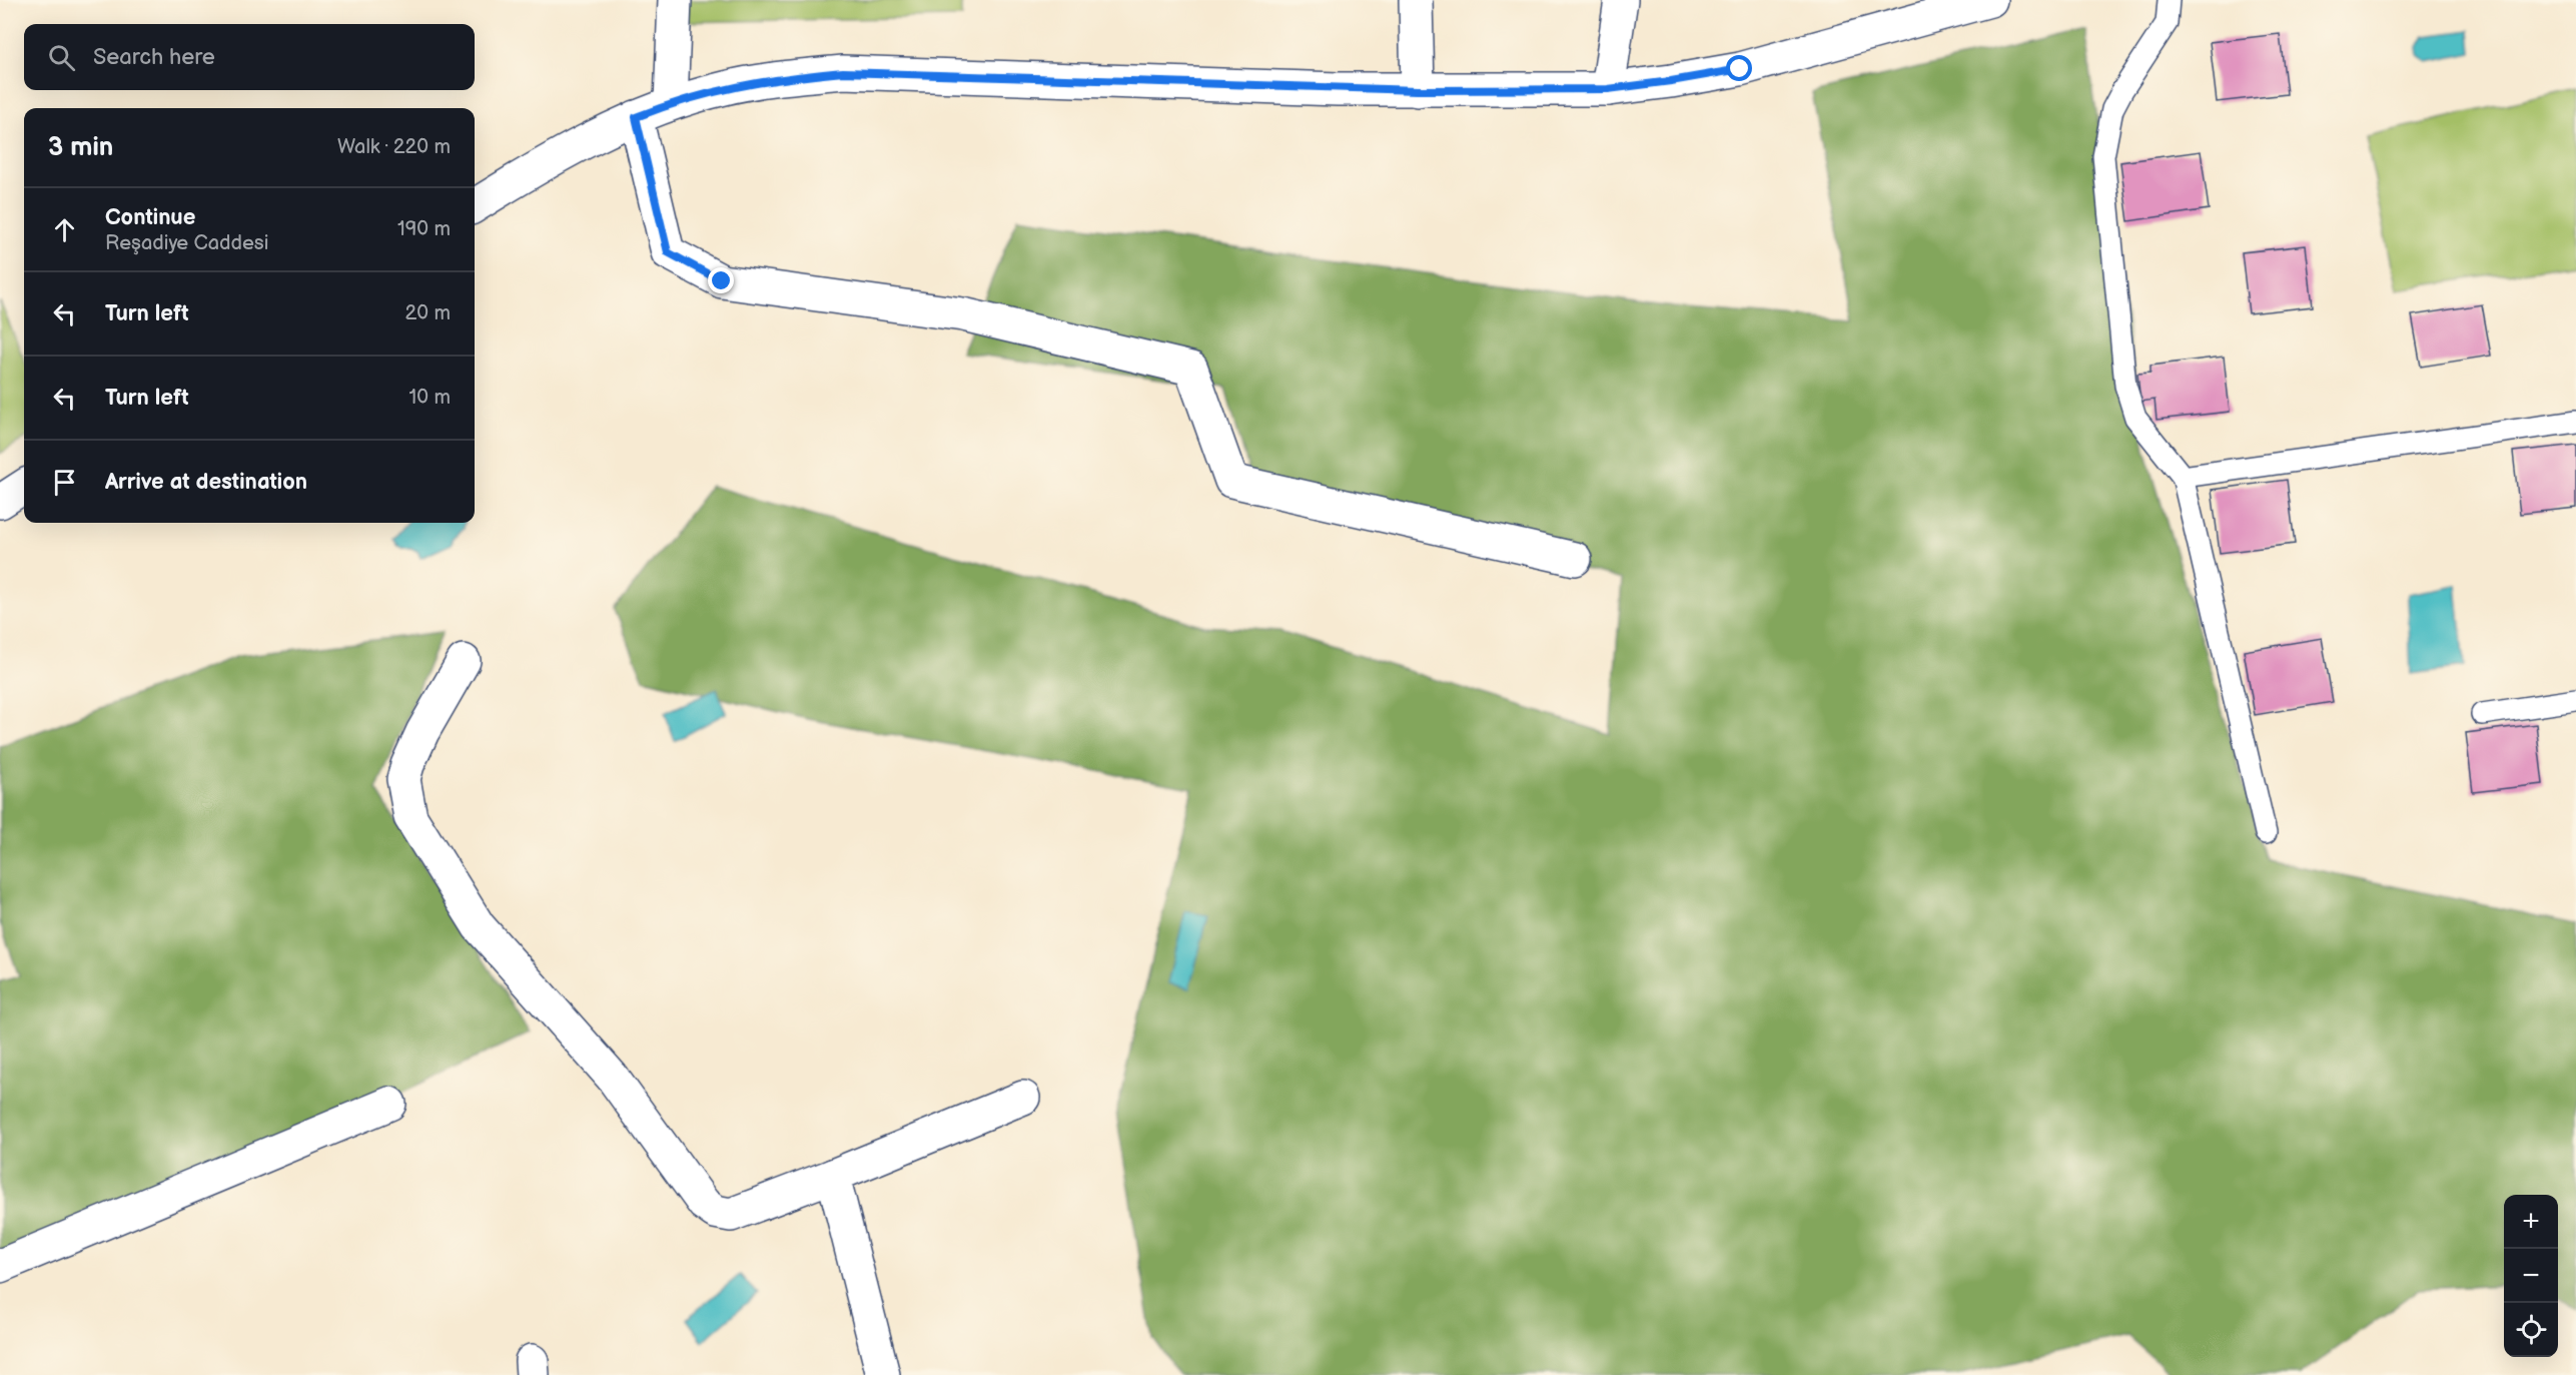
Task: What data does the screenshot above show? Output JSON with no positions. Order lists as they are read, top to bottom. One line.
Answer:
{"page":{"search":"Search here","heading":["3 min","Walk · 220 m"],"list":[["Continue","Reşadiye Caddesi","190 m"],["Turn left","20 m"],["Turn left","10 m"],"Arrive at destination"],"map_buttons":["+","−"]}}
